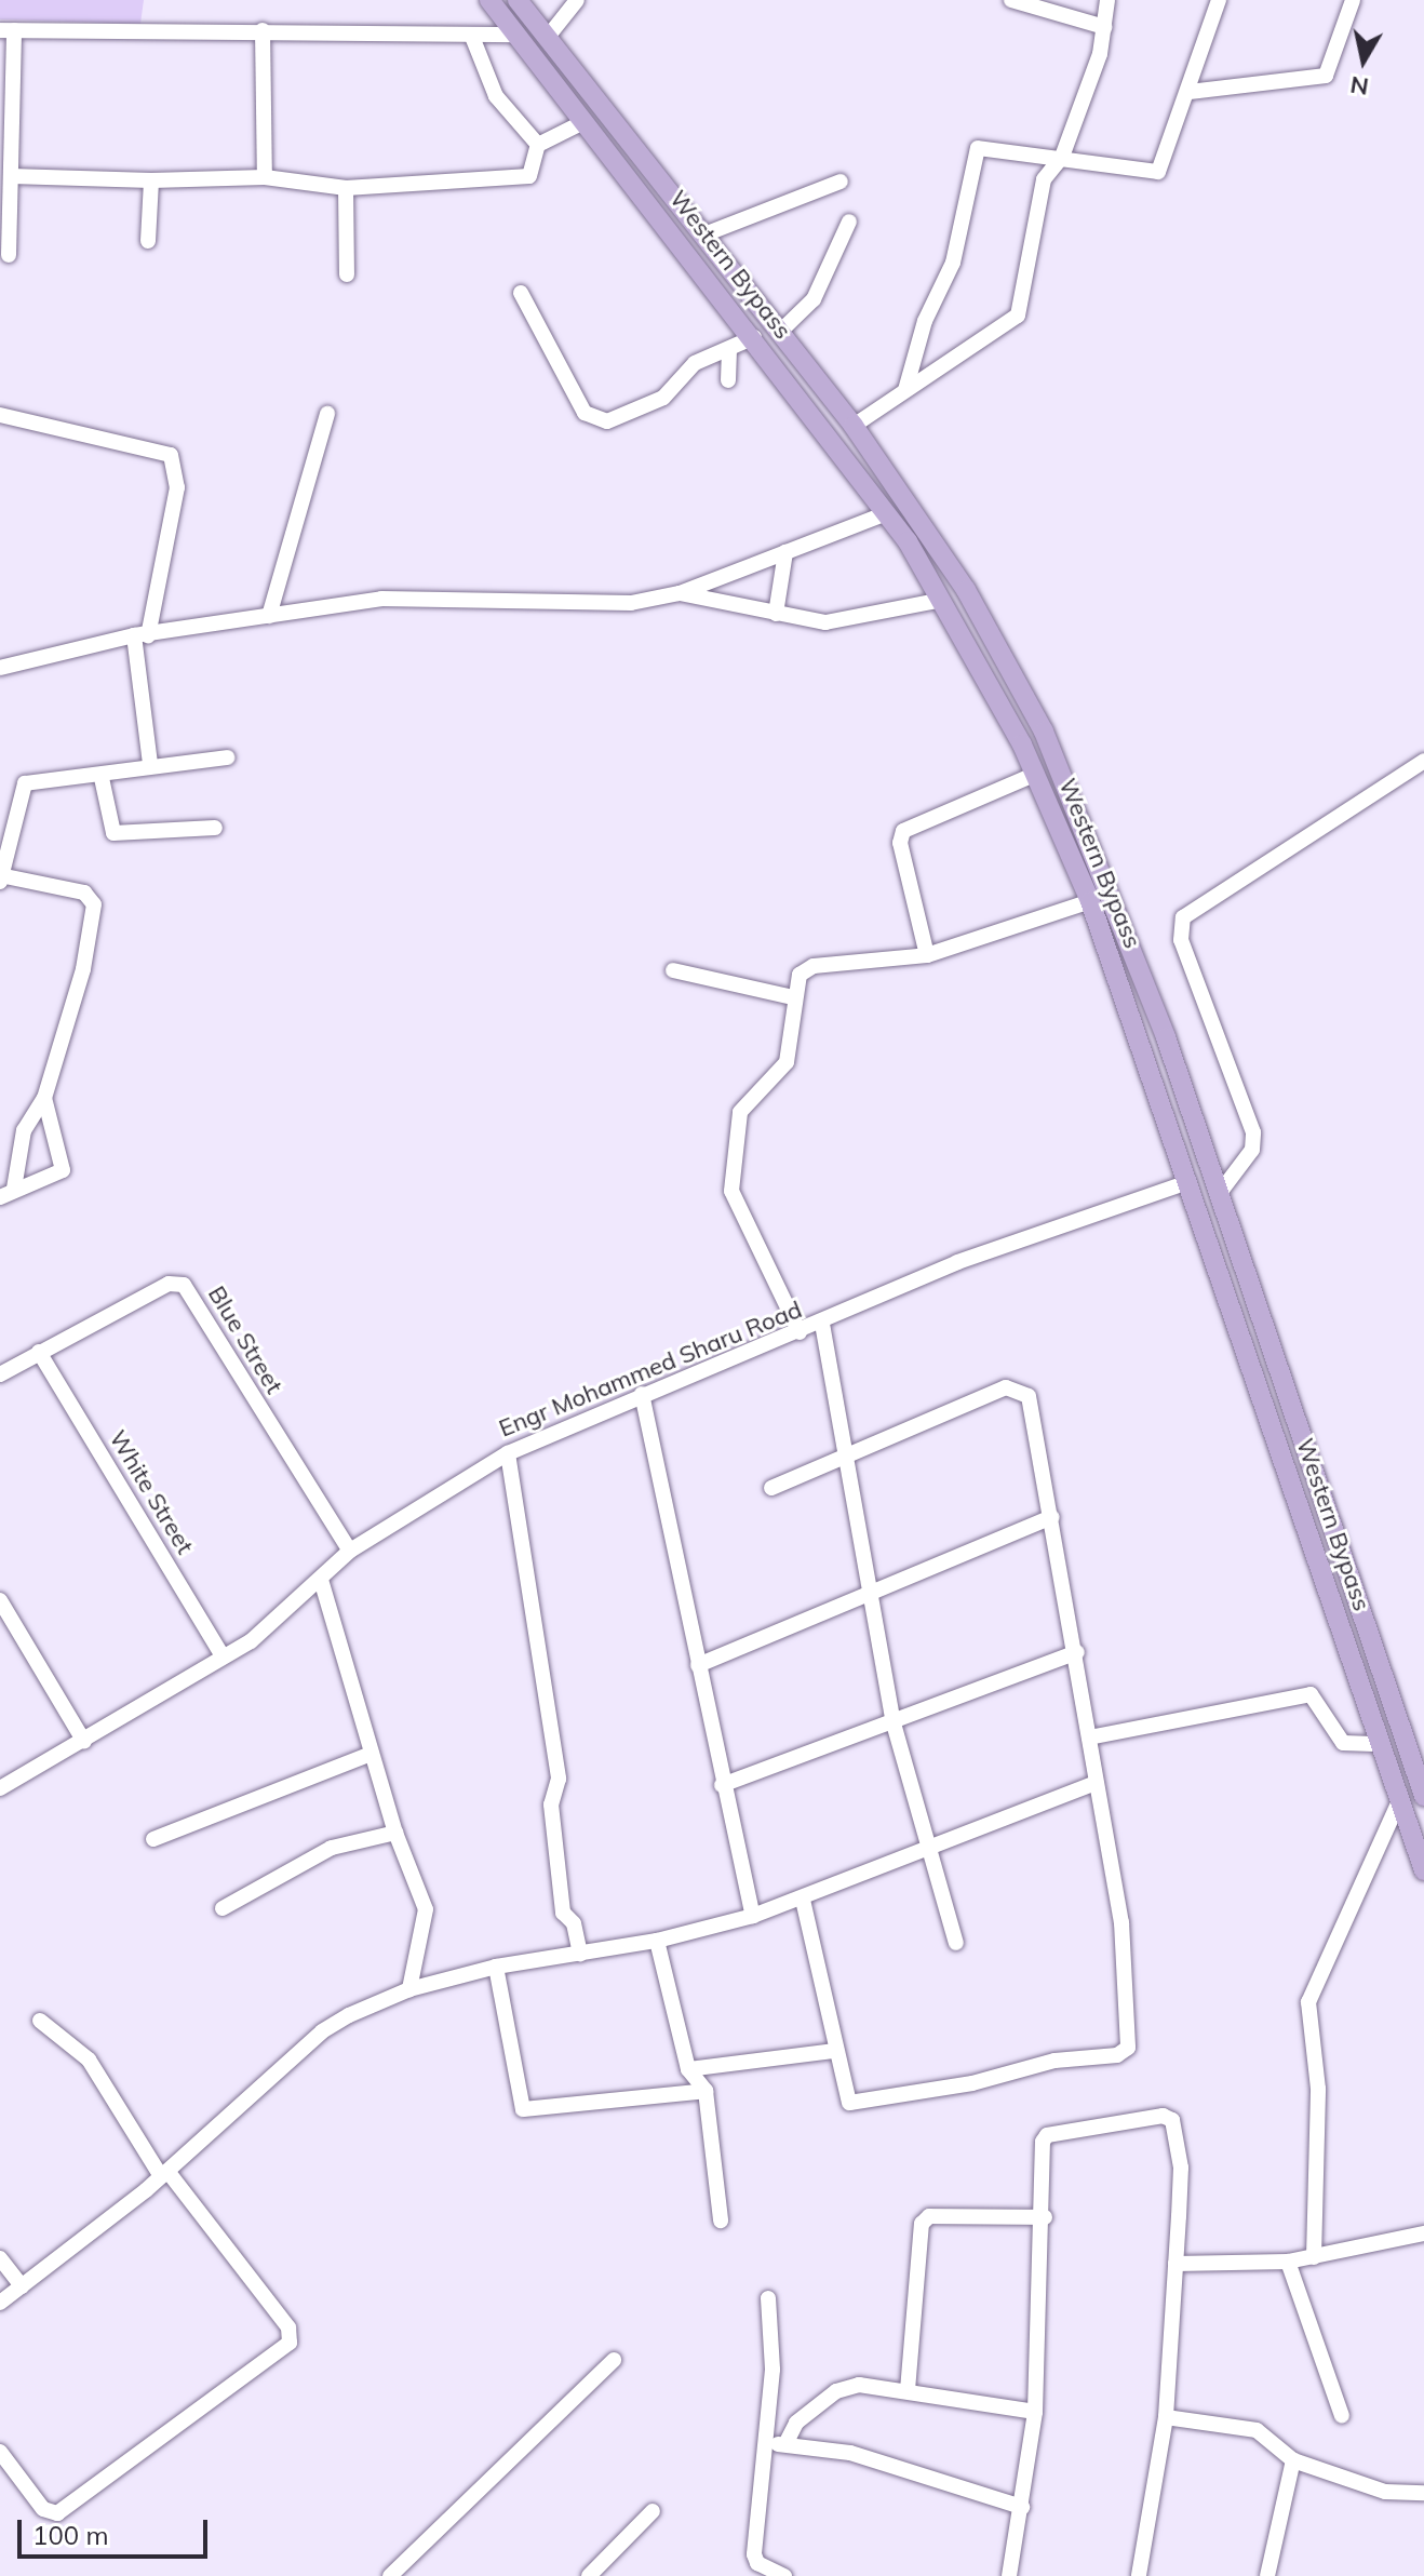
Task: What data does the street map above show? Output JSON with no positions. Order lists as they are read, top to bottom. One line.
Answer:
{"streets":{"main road":["Western Bypass"],"street":["Blue Street","Engr Mohammed Sharu Road","White Street"]},"crossings":[["Western Bypass","Engr Mohammed Sharu Road"],["Blue Street","Engr Mohammed Sharu Road"],["Blue Street","White Street"],["Engr Mohammed Sharu Road","White Street"]],"scale_bar":"100 m","north":"bottom"}
